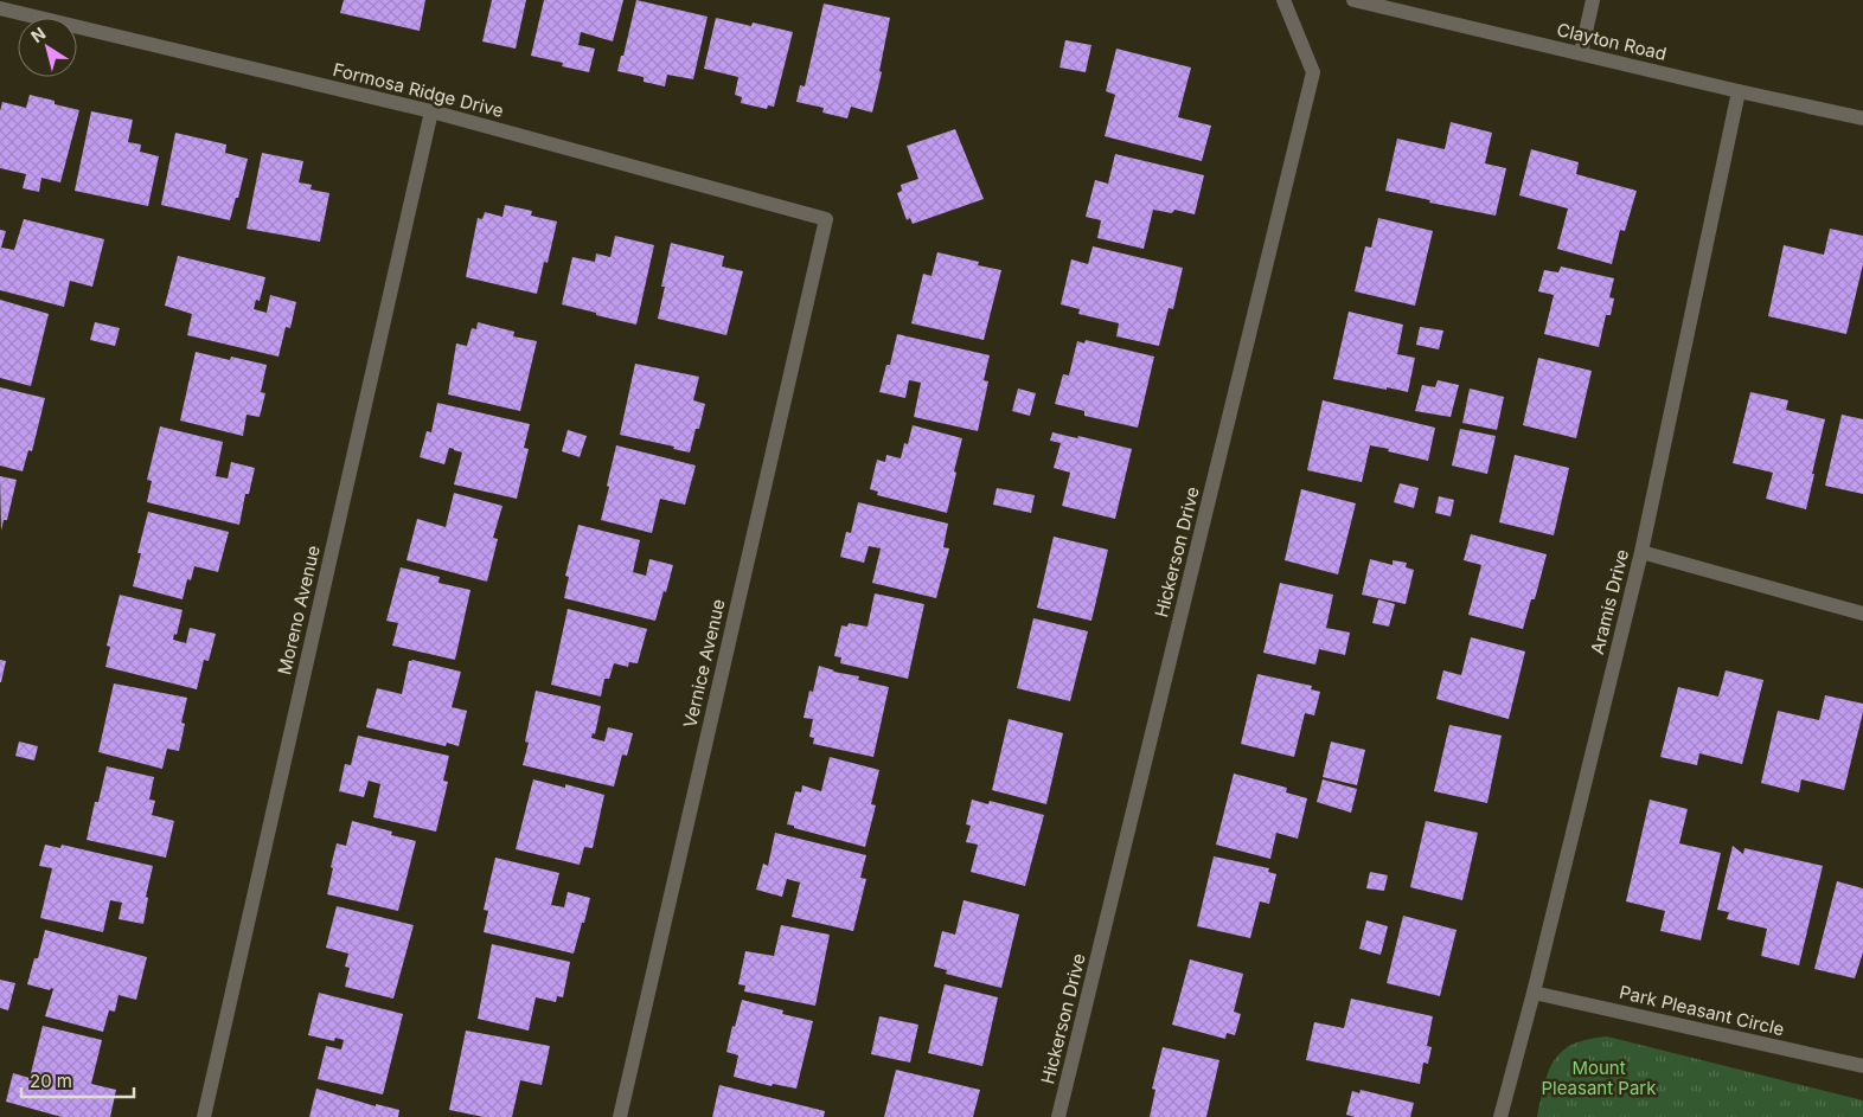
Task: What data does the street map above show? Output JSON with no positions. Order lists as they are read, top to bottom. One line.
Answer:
{"streets":{"street":["Clayton Road","Formosa Ridge Drive","Hickerson Drive","Aramis Drive","Moreno Avenue","Vernice Avenue","Park Pleasant Circle"]},"crossings":[["Clayton Road","Aramis Drive"],["Formosa Ridge Drive","Moreno Avenue"],["Formosa Ridge Drive","Vernice Avenue"],["Aramis Drive","Park Pleasant Circle"]],"parks":["Mount Pleasant Park"],"scale_bar":"20 m","north":"top left"}
